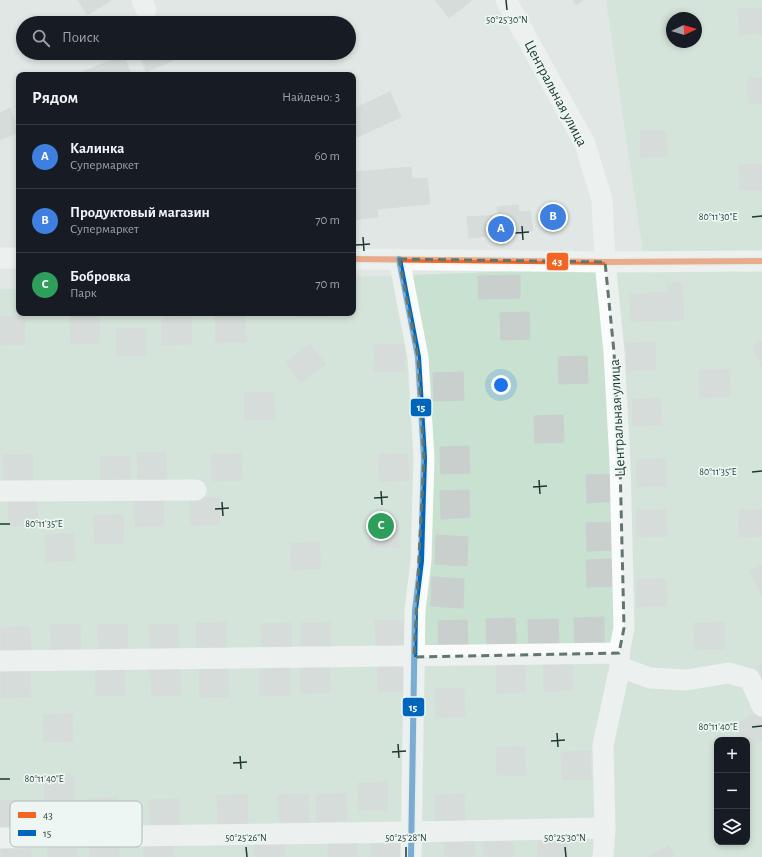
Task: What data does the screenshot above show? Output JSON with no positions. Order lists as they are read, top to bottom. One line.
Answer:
{"streets":{"street":["Центральная улица"]},"lines":["transit line 15","transit line 43"],"legend":["43","15"],"north":"right","page":{"search":"Поиск","heading":["Рядом","Найдено: 3"],"list":[{"mark":"A","name":"Калинка","note":"Супермаркет","value":"60 m"},{"mark":"B","name":"Продуктовый магазин","note":"Супермаркет","value":"70 m"},{"mark":"C","name":"Бобровка","note":"Парк","value":"70 m"}],"pins":["B","A","C"],"map_buttons":["+","−"]},"coordinates":["50°25'30\"N","80°11'30\"E","80°11'35\"E","80°11'40\"E","50°25'26\"N","50°25'28\"N"]}
